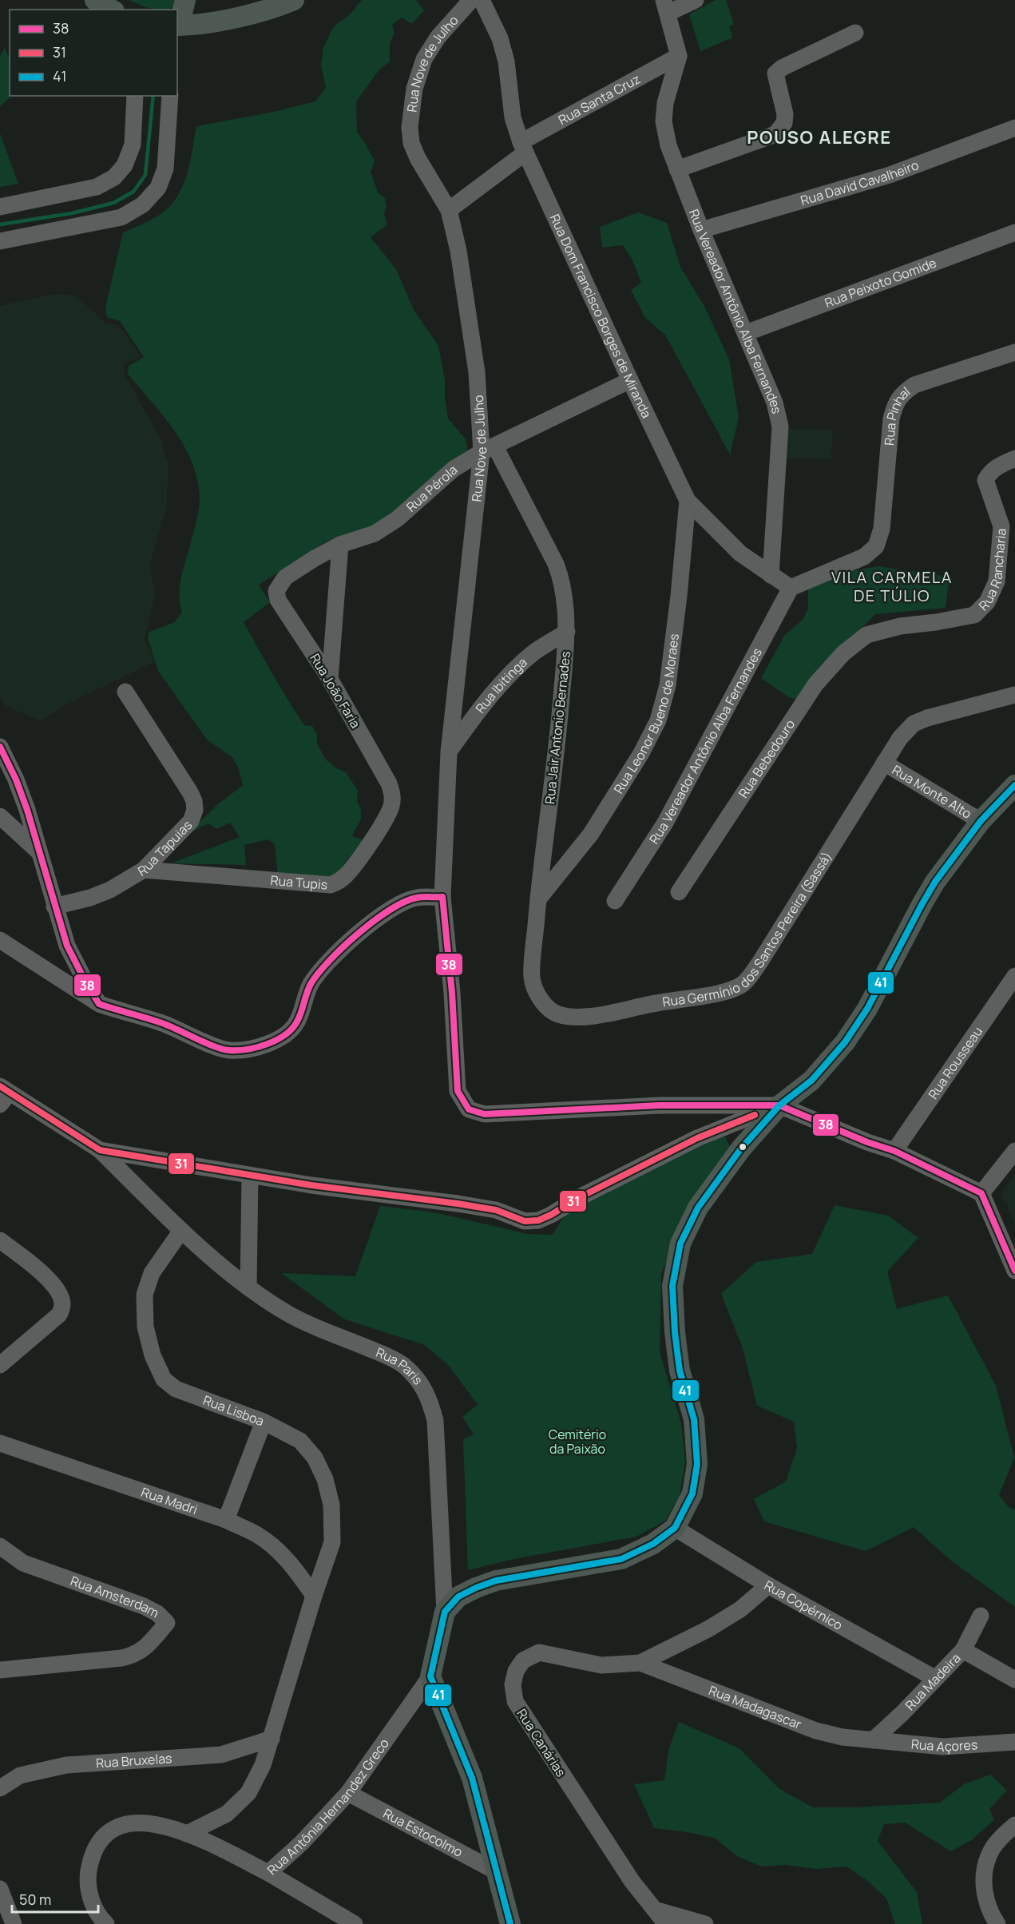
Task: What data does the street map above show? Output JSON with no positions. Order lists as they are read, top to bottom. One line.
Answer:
{"streets":{"street":["Rua Nove de Julho","Rua Santa Cruz","Rua David Cavalheiro","Rua Peixoto Gomide","Rua Vereador Antônio Alba Fernandes","Rua Dom Francisco Borges de Miranda","Rua Pinhal","Rua Pérola","Rua Rancharia","Rua Ibitinga","Rua João Faria","Rua Leonor Bueno de Moraes","Rua Jair Antonio Bernades","Rua Bebedouro","Rua Monte Alto","Rua Tapuias","Rua Tupis","Rua Germínio dos Santos Pereira (Sassá)","Rua Rousseau","Rua Paris","Rua Lisboa","Rua Madri","Rua Amsterdam","Rua Copérnico","Rua Madeira","Rua Madagascar","Rua Canárias","Rua Açores","Rua Bruxelas","Rua Antônia Hernandez Greco","Rua Estocolmo"]},"crossings":[["Rua Nove de Julho","Rua Santa Cruz"],["Rua Nove de Julho","Rua Pérola"],["Rua Nove de Julho","Rua Ibitinga"],["Rua Nove de Julho","Rua Jair Antonio Bernades"],["Rua Santa Cruz","Rua Vereador Antônio Alba Fernandes"],["Rua Santa Cruz","Rua Dom Francisco Borges de Miranda"],["Rua David Cavalheiro","Rua Vereador Antônio Alba Fernandes"],["Rua Peixoto Gomide","Rua Vereador Antônio Alba Fernandes"],["Rua Vereador Antônio Alba Fernandes","Rua Dom Francisco Borges de Miranda"],["Rua Vereador Antônio Alba Fernandes","Rua Pinhal"],["Rua Dom Francisco Borges de Miranda","Rua Pinhal"],["Rua Dom Francisco Borges de Miranda","Rua Pérola"],["Rua Dom Francisco Borges de Miranda","Rua Leonor Bueno de Moraes"],["Rua Pérola","Rua João Faria"],["Rua Pérola","Rua Jair Antonio Bernades"],["Rua Rancharia","Rua Bebedouro"],["Rua Ibitinga","Rua Jair Antonio Bernades"],["Rua João Faria","Rua Tupis"],["Rua Leonor Bueno de Moraes","Rua Jair Antonio Bernades"],["Rua Jair Antonio Bernades","Rua Germínio dos Santos Pereira (Sassá)"],["Rua Monte Alto","Rua Germínio dos Santos Pereira (Sassá)"],["Rua Tapuias","Rua Tupis"],["Rua Paris","Rua Lisboa"],["Rua Lisboa","Rua Madri"],["Rua Lisboa","Rua Bruxelas"],["Rua Lisboa","Rua Antônia Hernandez Greco"],["Rua Copérnico","Rua Madeira"],["Rua Copérnico","Rua Canárias"],["Rua Madeira","Rua Madagascar"],["Rua Madeira","Rua Açores"],["Rua Madagascar","Rua Canárias"],["Rua Madagascar","Rua Açores"],["Rua Antônia Hernandez Greco","Rua Estocolmo"]],"districts":["POUSO ALEGRE","VILA CARMELA DE TÚLIO"],"parks":["Cemitério da Paixão"],"lines":["transit line 38","transit line 41","transit line 31"],"legend":["38","31","41"],"scale_bar":"50 m"}
